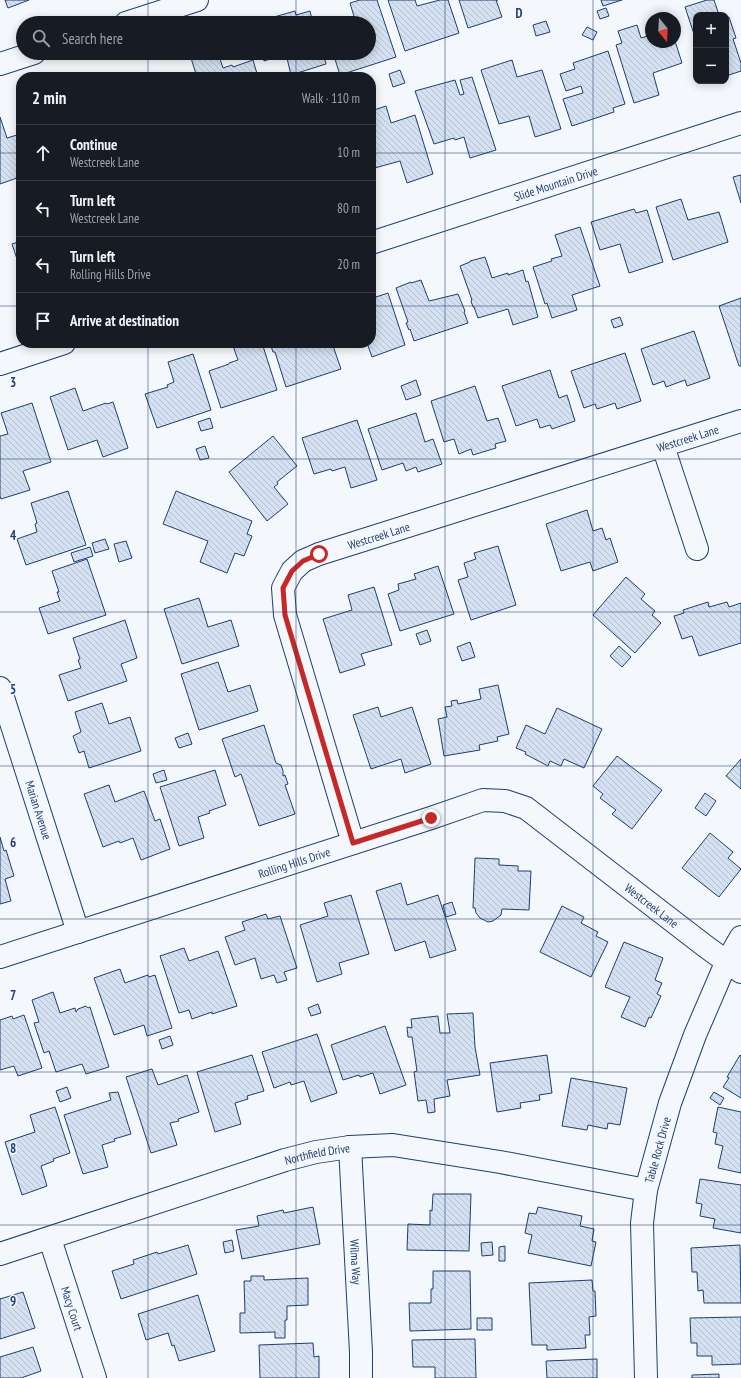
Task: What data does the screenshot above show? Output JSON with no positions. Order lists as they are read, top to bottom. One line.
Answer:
{"streets":{"street":["Slide Mountain Drive","Westcreek Lane","Marian Avenue","Rolling Hills Drive","Table Rock Drive","Northfield Drive","Wilma Way","Macy Court"]},"crossings":[["Westcreek Lane","Rolling Hills Drive"],["Westcreek Lane","Table Rock Drive"],["Marian Avenue","Rolling Hills Drive"],["Table Rock Drive","Northfield Drive"],["Northfield Drive","Wilma Way"],["Northfield Drive","Macy Court"]],"north":"bottom","page":{"map_buttons":["+","−"],"search":"Search here","heading":["2 min","Walk · 110 m"],"list":[["Continue","Westcreek Lane","10 m"],["Turn left","Westcreek Lane","80 m"],["Turn left","Rolling Hills Drive","20 m"],"Arrive at destination"]},"grid":{"columns":["D"],"rows":["3","4","5","6","7","8","9"]}}
